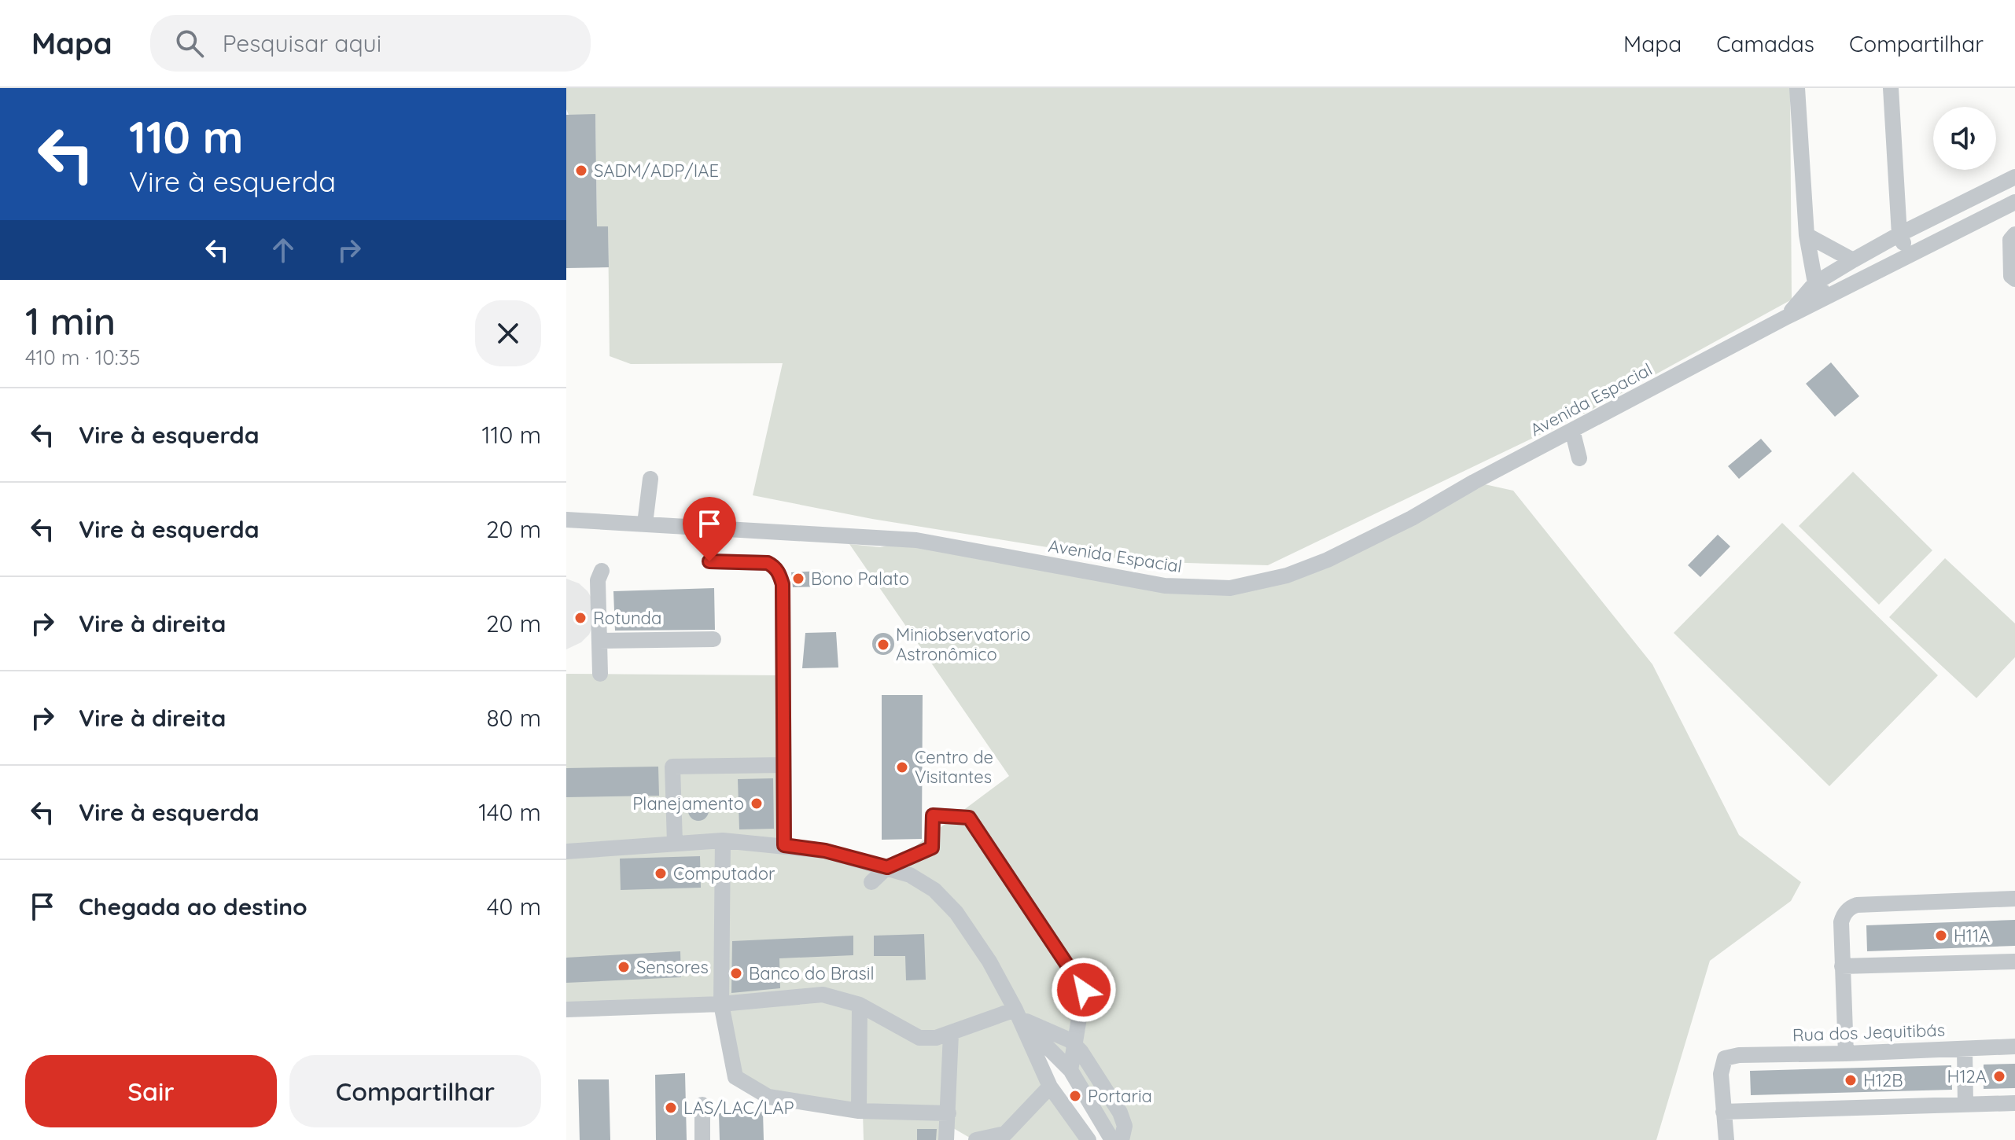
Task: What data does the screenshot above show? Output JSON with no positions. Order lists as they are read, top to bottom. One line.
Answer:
{"streets":{"lane":["Avenida Espacial","Rua dos Jequitibás"]},"places":["SADM/ADP/IAE","Bono Palato","Rotunda","Miniobservatorio Astronômico","Centro de Visitantes","Planejamento","Computador","H11A","Sensores","Banco do Brasil","H12A","H12B","Portaria","LAS/LAC/LAP"],"page":{"header":"Mapa","search":"Pesquisar aqui","nav":["Mapa","Camadas","Compartilhar"],"turn":["110 m","Vire à esquerda"],"heading":["1 min","410 m · 10:35"],"list":[{"name":"Vire à esquerda","value":"110 m"},{"name":"Vire à esquerda","value":"20 m"},{"name":"Vire à direita","value":"20 m"},{"name":"Vire à direita","value":"80 m"},{"name":"Vire à esquerda","value":"140 m"},{"name":"Chegada ao destino","value":"40 m"}],"buttons":["Sair","Compartilhar"]}}
